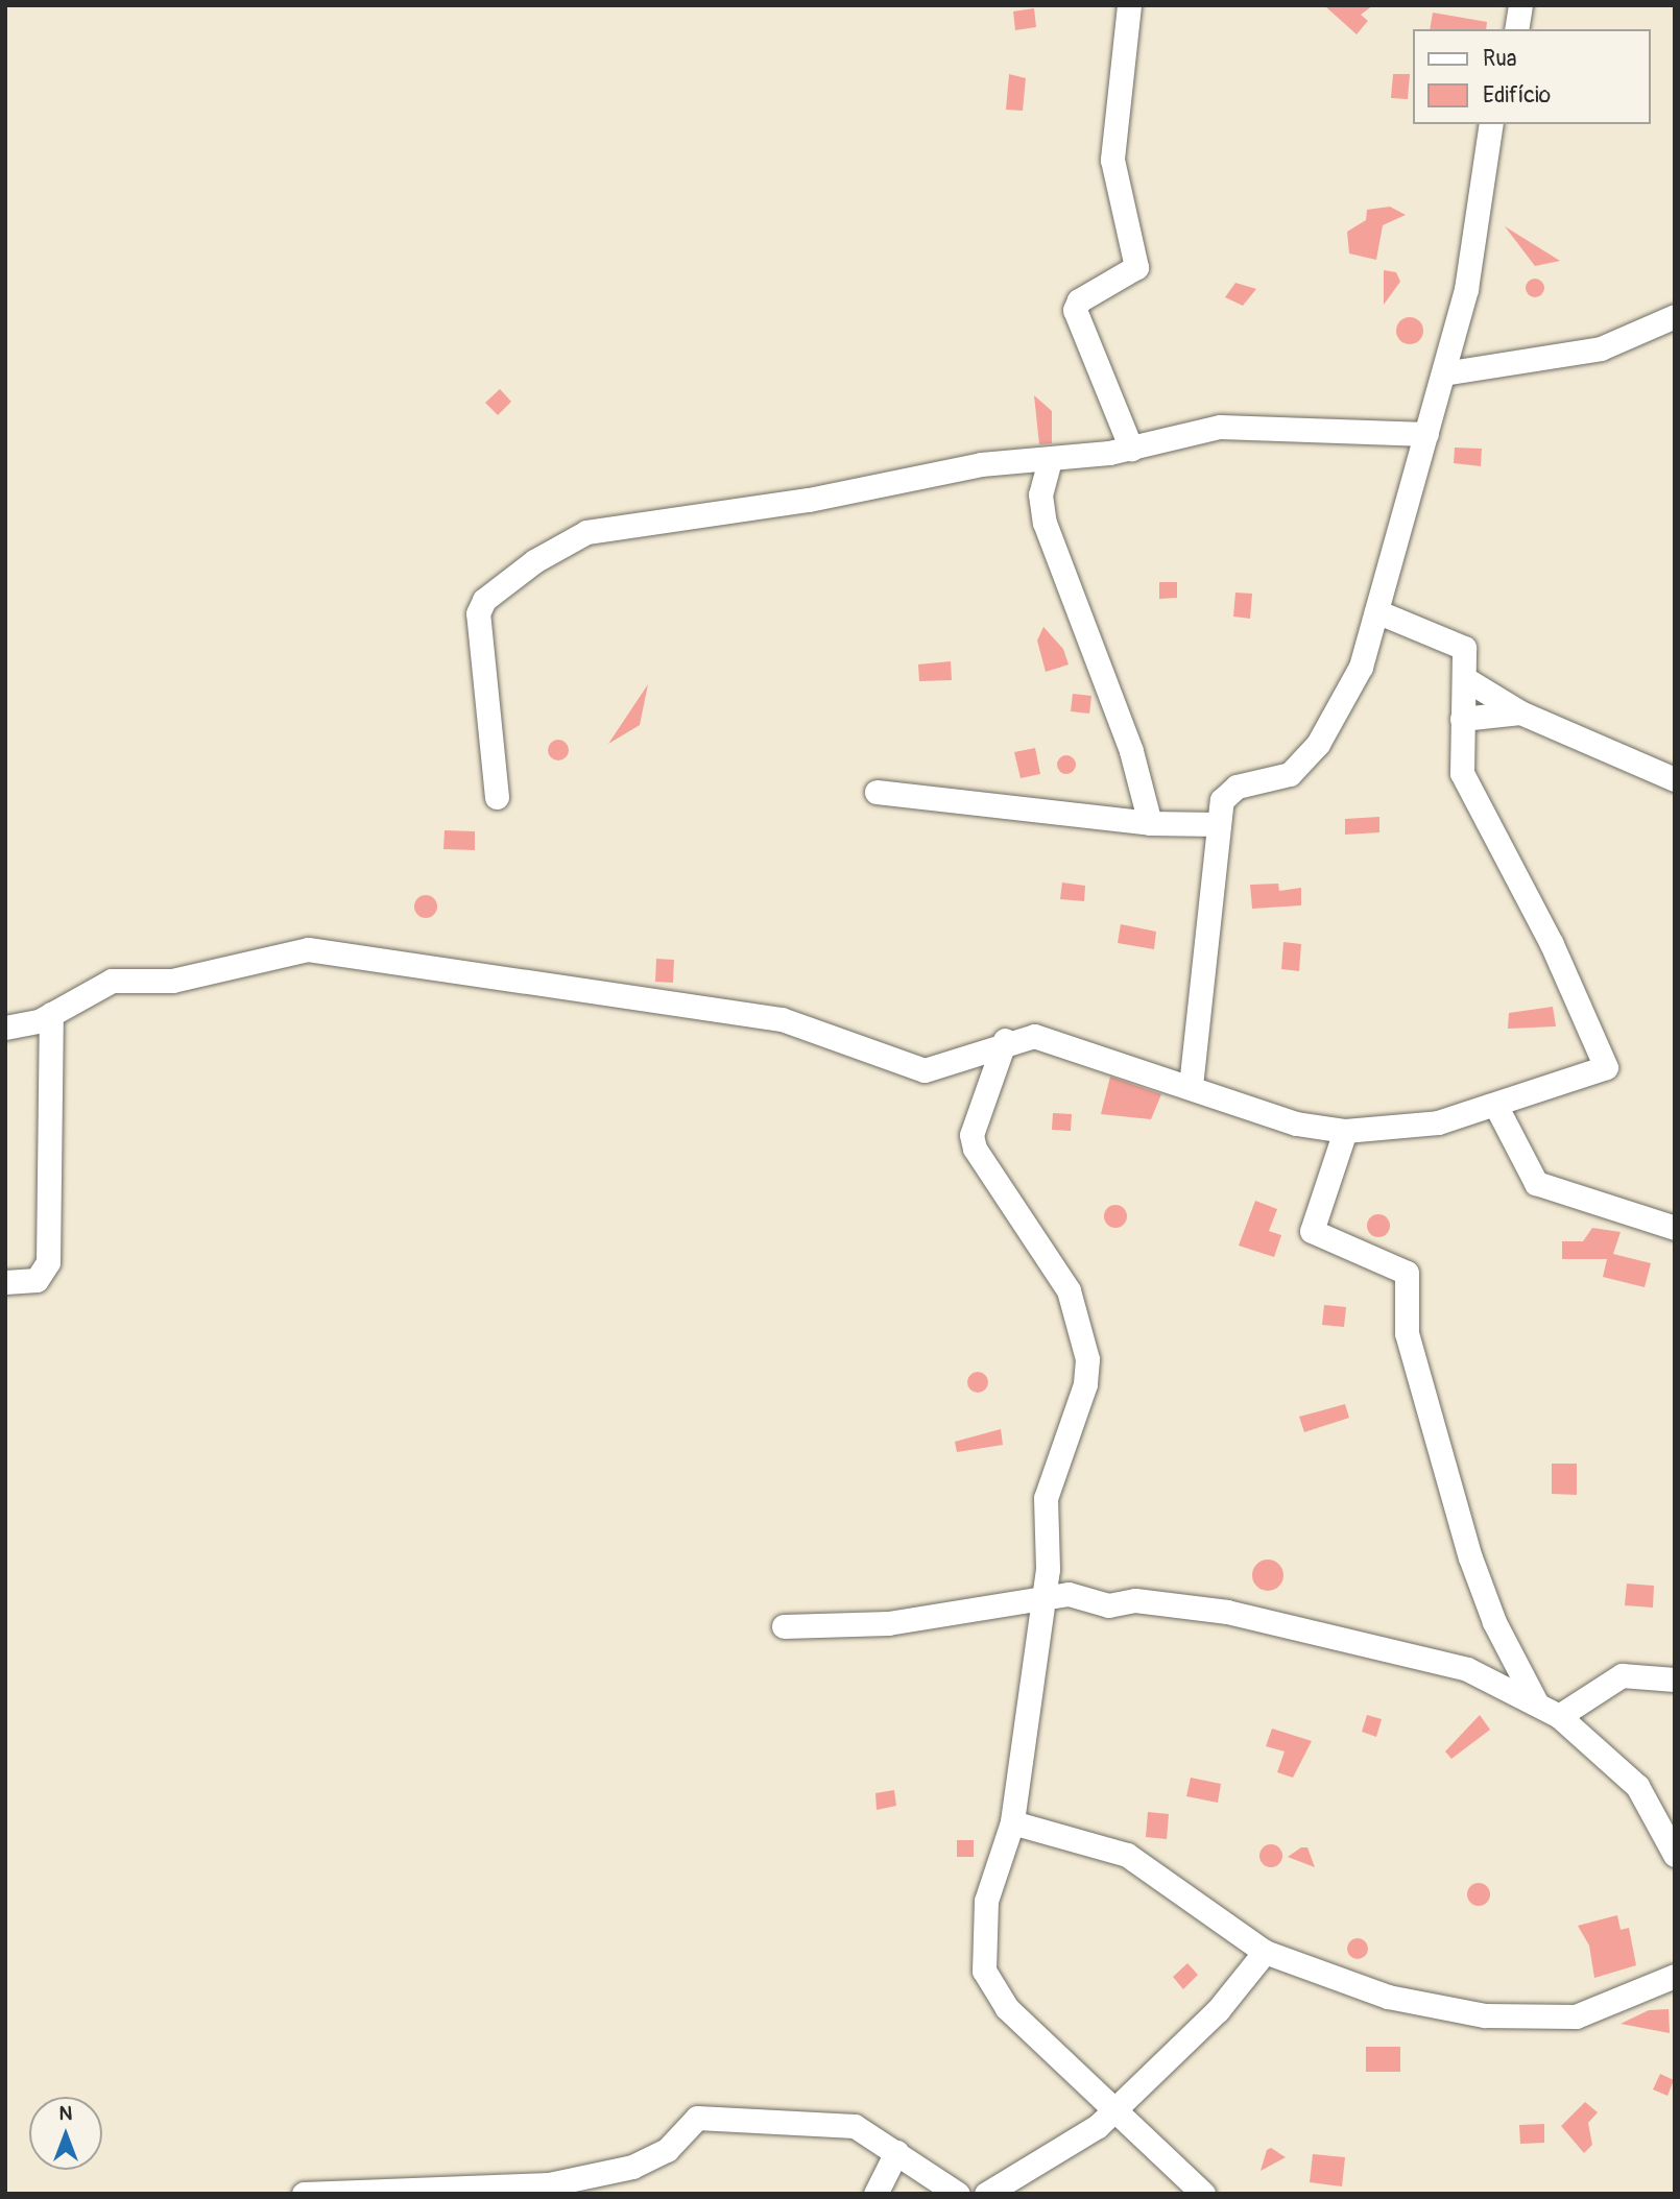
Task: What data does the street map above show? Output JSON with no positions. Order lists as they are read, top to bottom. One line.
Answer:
{"legend":["Rua","Edifício"],"north":"top"}
